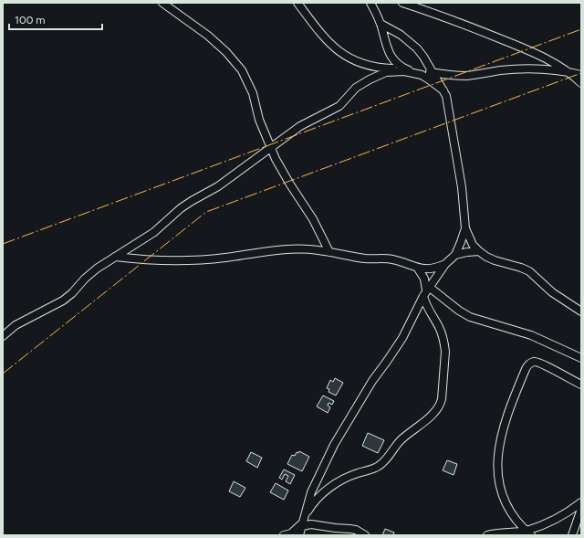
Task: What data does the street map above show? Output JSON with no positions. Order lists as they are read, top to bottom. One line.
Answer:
{"scale_bar":"100 m"}
